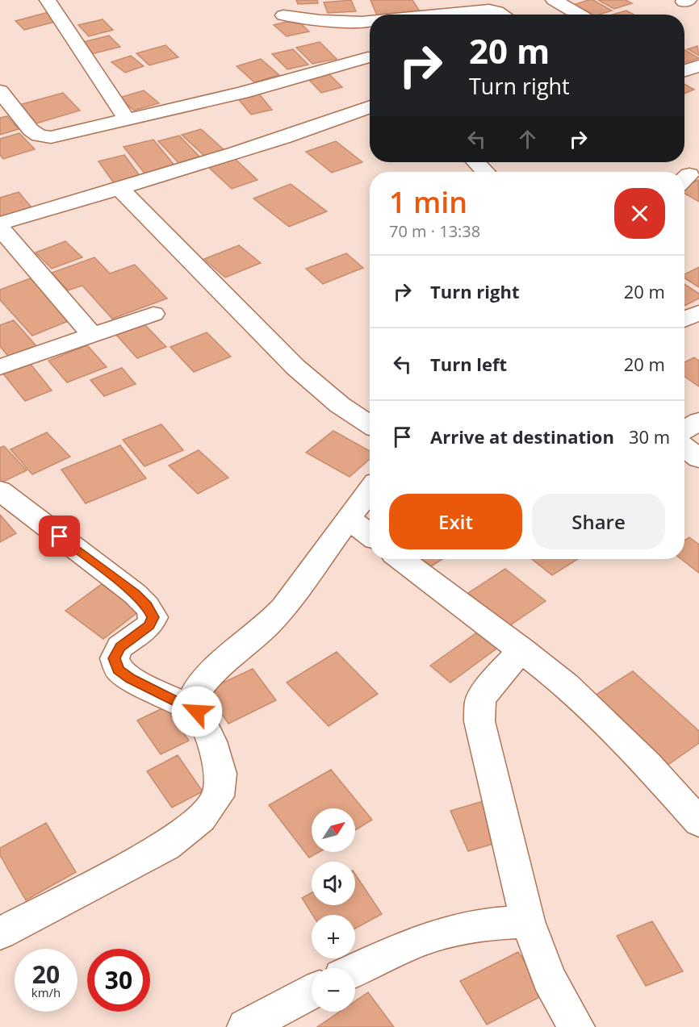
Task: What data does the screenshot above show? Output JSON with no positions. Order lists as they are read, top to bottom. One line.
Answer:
{"north":"top right","page":{"turn":["20 m","Turn right"],"heading":["1 min","70 m · 13:38"],"list":[{"name":"Turn right","value":"20 m"},{"name":"Turn left","value":"20 m"},{"name":"Arrive at destination","value":"30 m"}],"buttons":["Exit","Share"],"map_buttons":["+","−"],"speed":"20 km/h","limit":"30"}}
